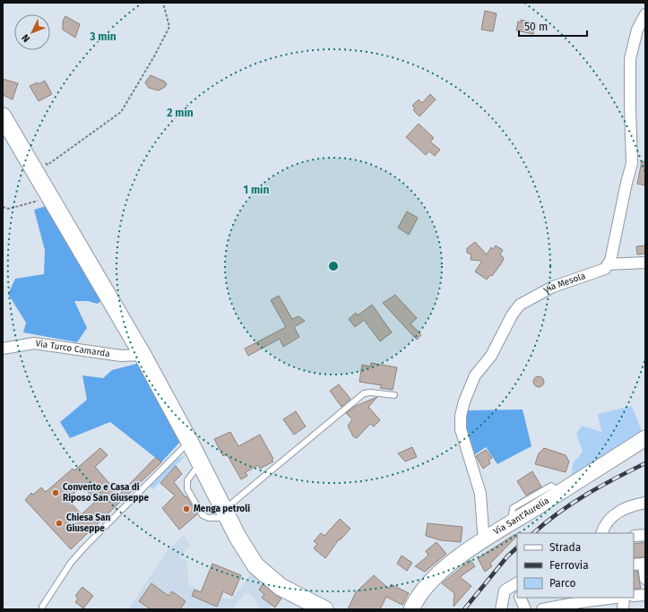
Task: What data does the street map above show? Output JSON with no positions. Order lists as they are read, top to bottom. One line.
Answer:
{"streets":{"main road":["Via Sant'Aurelia"],"street":["Via Mesola","Via Turco Camarda"]},"crossings":[["Via Mesola","Via Sant'Aurelia"]],"places":["Convento e Casa di Riposo San Giuseppe","Menga petroli","Chiesa San Giuseppe"],"legend":["Strada","Ferrovia","Parco"],"scale_bar":"50 m","north":"bottom left","rings":["3 min","2 min","1 min"]}
